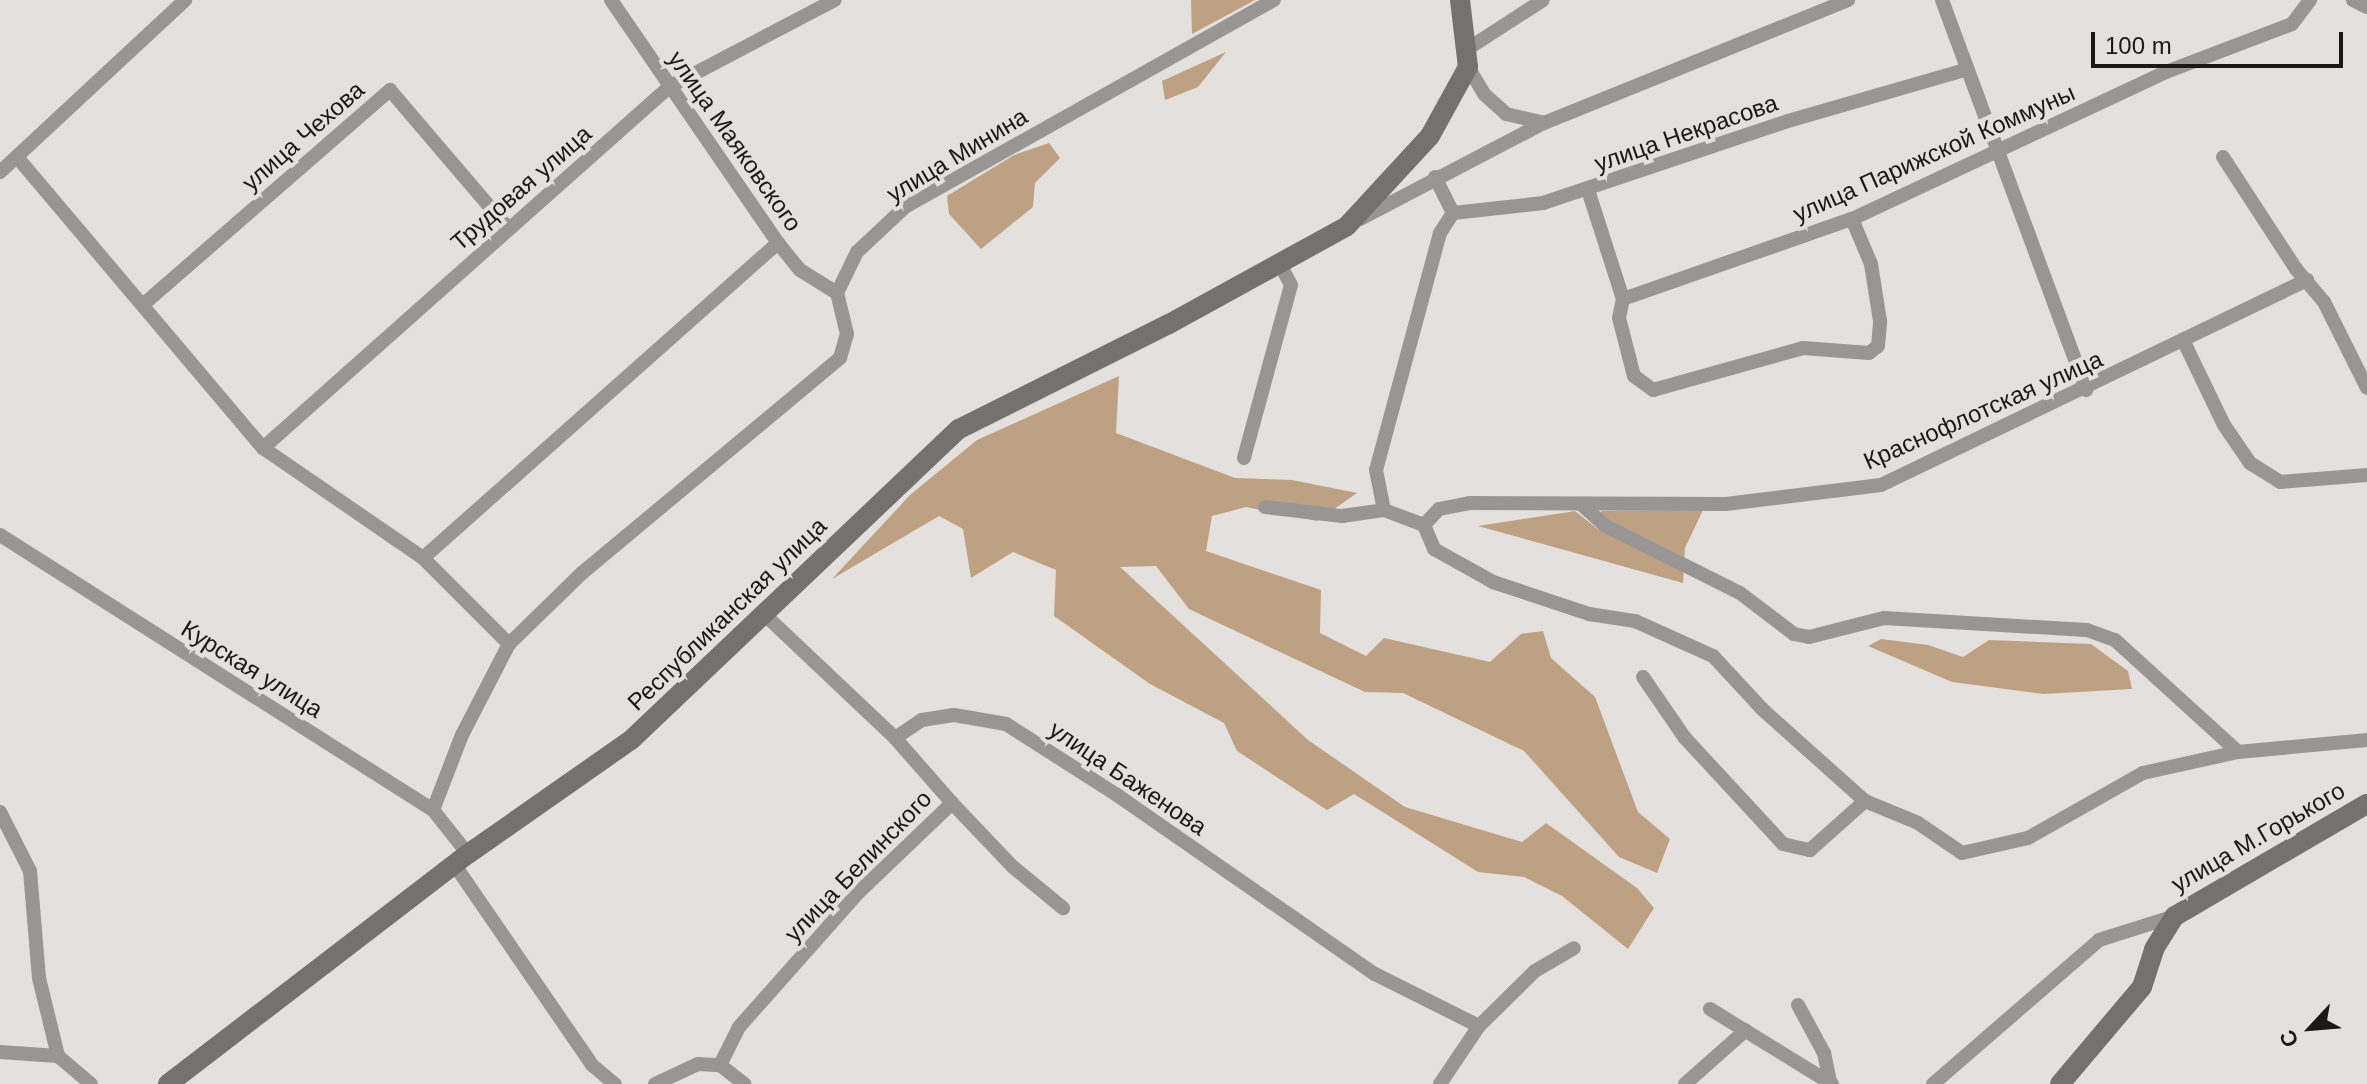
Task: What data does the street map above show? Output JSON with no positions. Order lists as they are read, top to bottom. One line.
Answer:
{"streets":{"street":["улица Некрасова","улица Чехова","улица Маяковского","улица Парижской Коммуны","улица Минина","Трудовая улица","Краснофлотская улица","Республиканская улица","Курская улица","улица Баженова","улица М.Горького","улица Белинского"]},"crossings":[["улица Чехова","Трудовая улица"],["улица Маяковского","улица Минина"],["улица Маяковского","Трудовая улица"],["Республиканская улица","Курская улица"],["улица Баженова","улица Белинского"]],"scale_bar":"100 m","north":"bottom left"}
